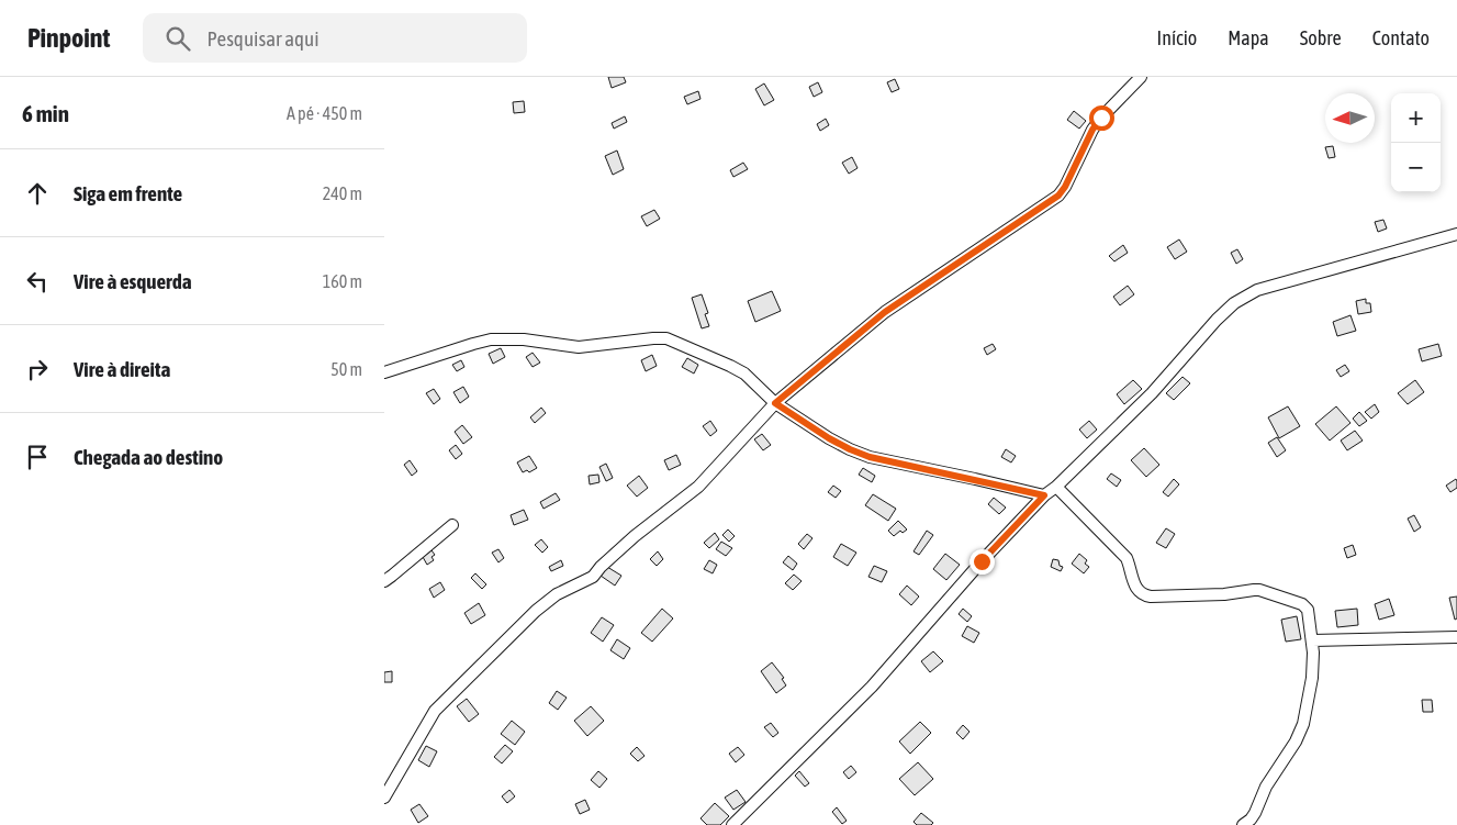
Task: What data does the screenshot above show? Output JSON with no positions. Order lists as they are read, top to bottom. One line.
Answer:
{"north":"left","page":{"header":"Pinpoint","search":"Pesquisar aqui","nav":["Início","Mapa","Sobre","Contato"],"heading":["6 min","A pé · 450 m"],"map_buttons":["+","−"],"list":[["Siga em frente","240 m"],["Vire à esquerda","160 m"],["Vire à direita","50 m"],"Chegada ao destino"]}}
